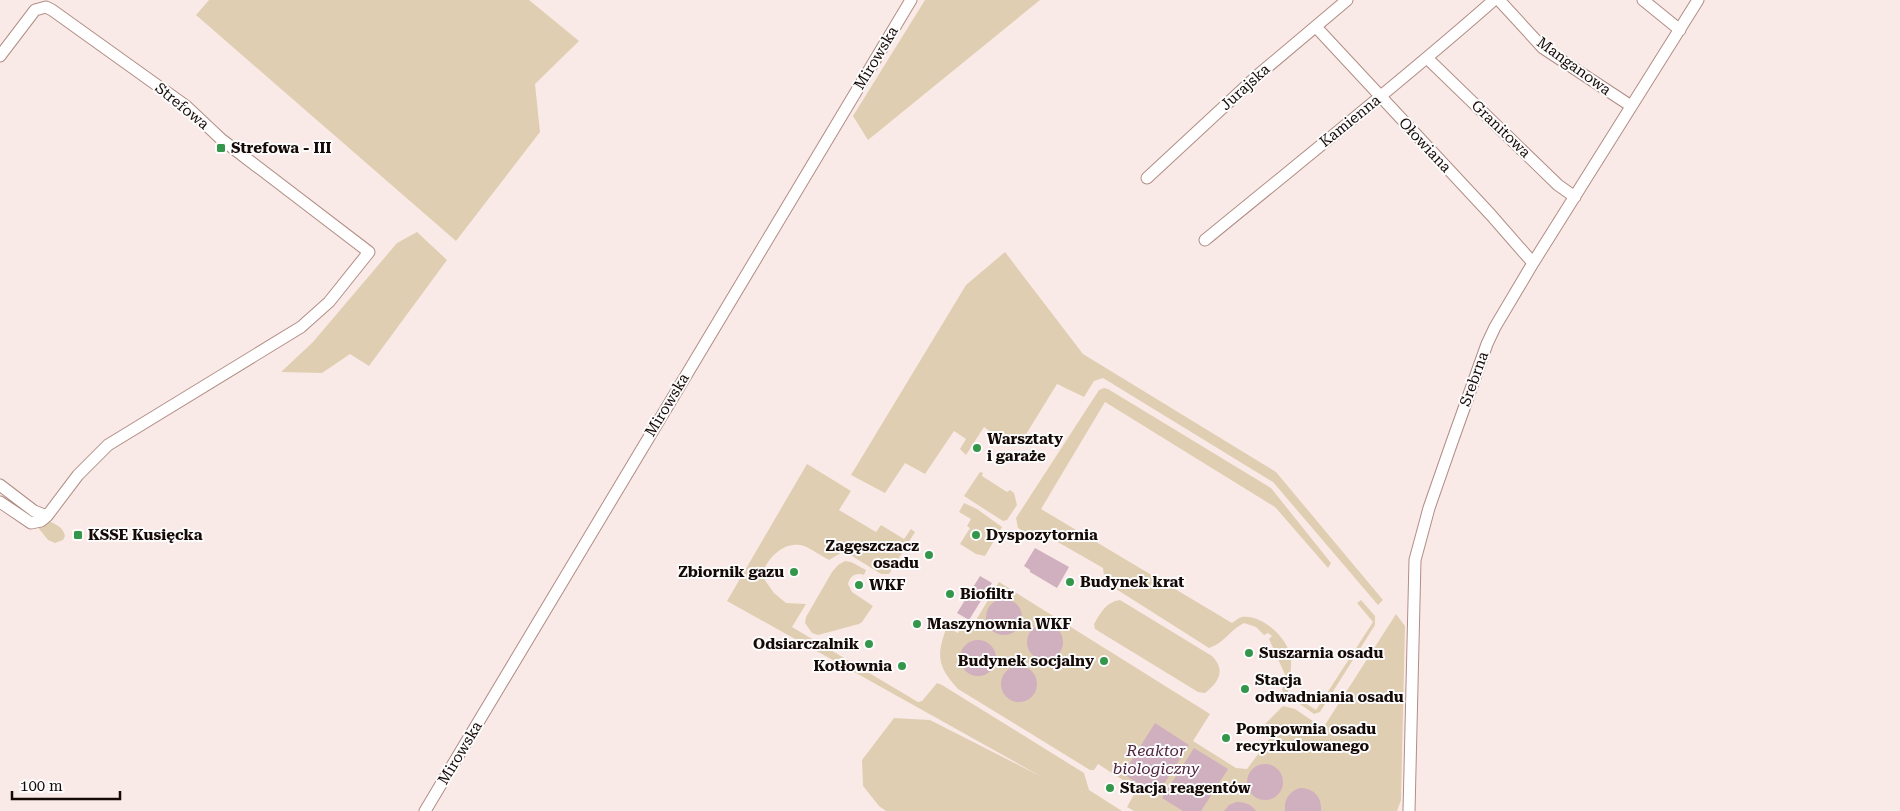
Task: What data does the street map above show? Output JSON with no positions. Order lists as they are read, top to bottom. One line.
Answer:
{"streets":{"street":["Mirowska","Manganowa","Jurajska","Strefowa","Kamienna","Granitowa","Ołowiana","Srebrna"]},"crossings":[["Manganowa","Srebrna"],["Jurajska","Ołowiana"],["Kamienna","Granitowa"],["Kamienna","Ołowiana"],["Granitowa","Srebrna"],["Ołowiana","Srebrna"]],"water":["Reaktor biologiczny"],"places":{"transit":["Strefowa - III","KSSE Kusięcka"],"other":["Warsztaty i garaże","Dyspozytornia","Zagęszczacz osadu","Zbiornik gazu","Budynek krat","WKF","Biofiltr","Maszynownia WKF","Odsiarczalnik","Suszarnia osadu","Budynek socjalny","Kotłownia","Stacja odwadniania osadu","Pompownia osadu recyrkulowanego","Stacja reagentów"]},"scale_bar":"100 m"}
